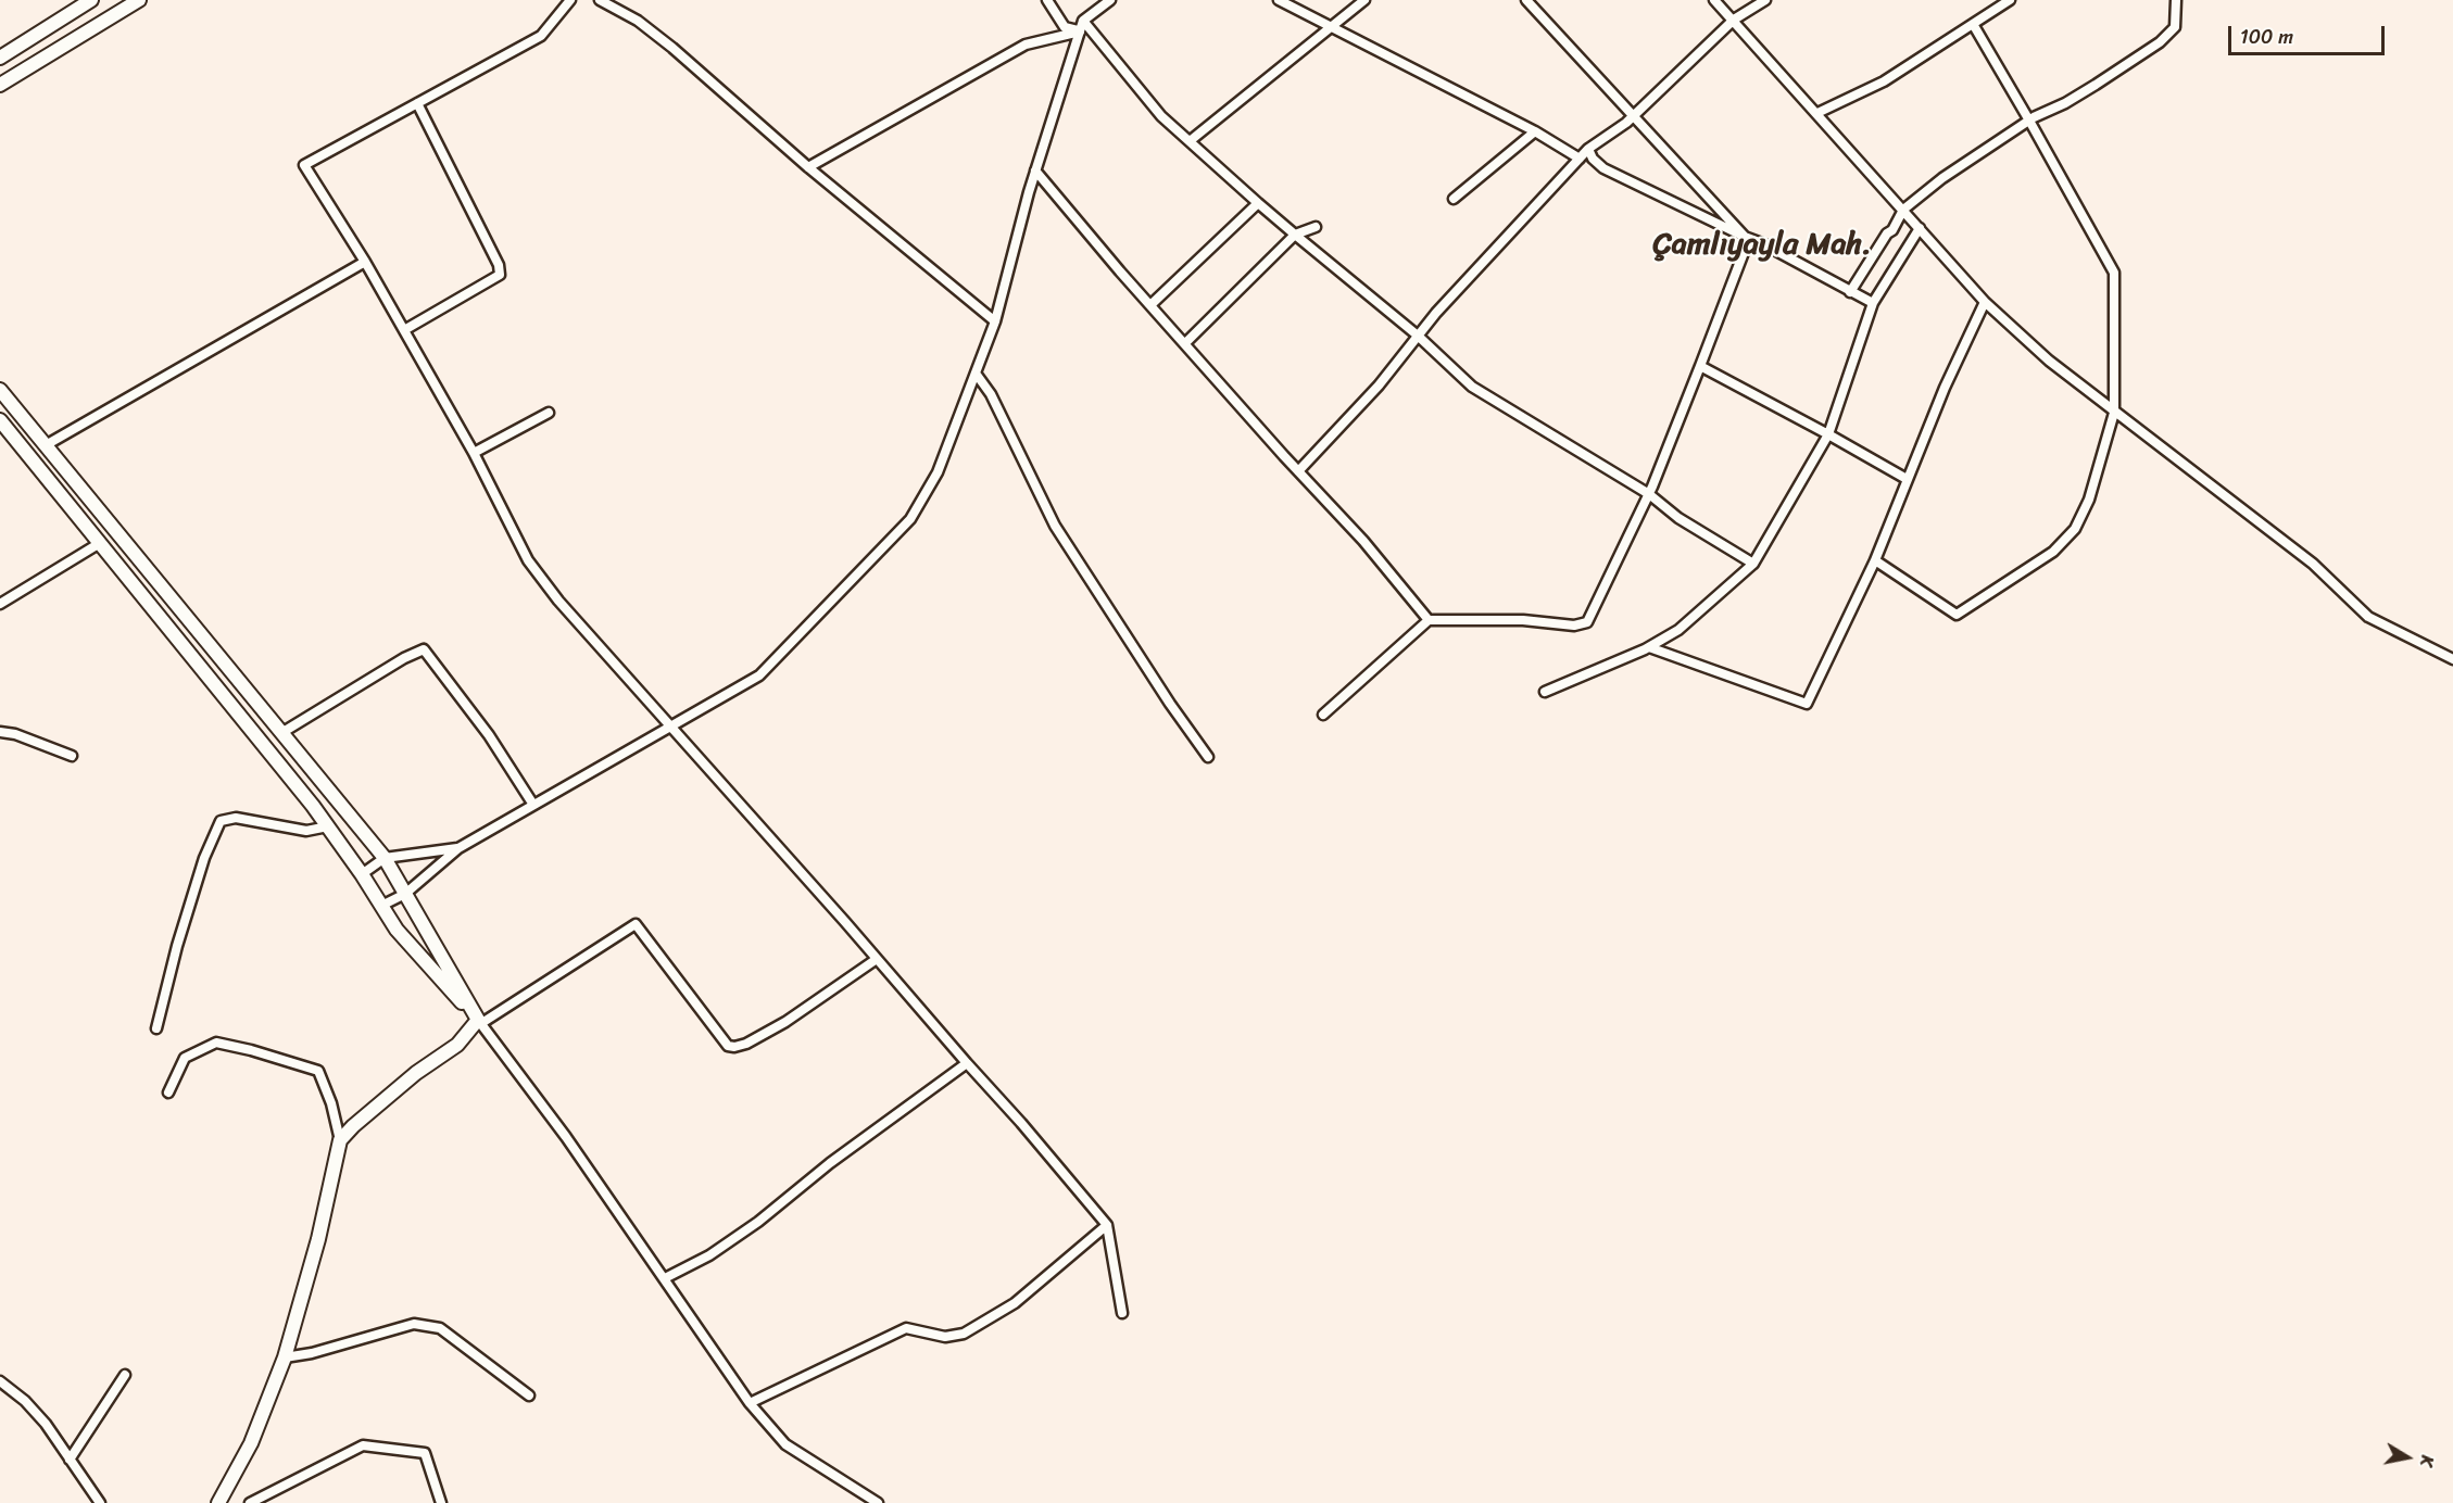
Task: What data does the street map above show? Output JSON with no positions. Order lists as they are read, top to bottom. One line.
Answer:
{"districts":["Çamlıyayla Mah."],"scale_bar":"100 m","north":"right"}
